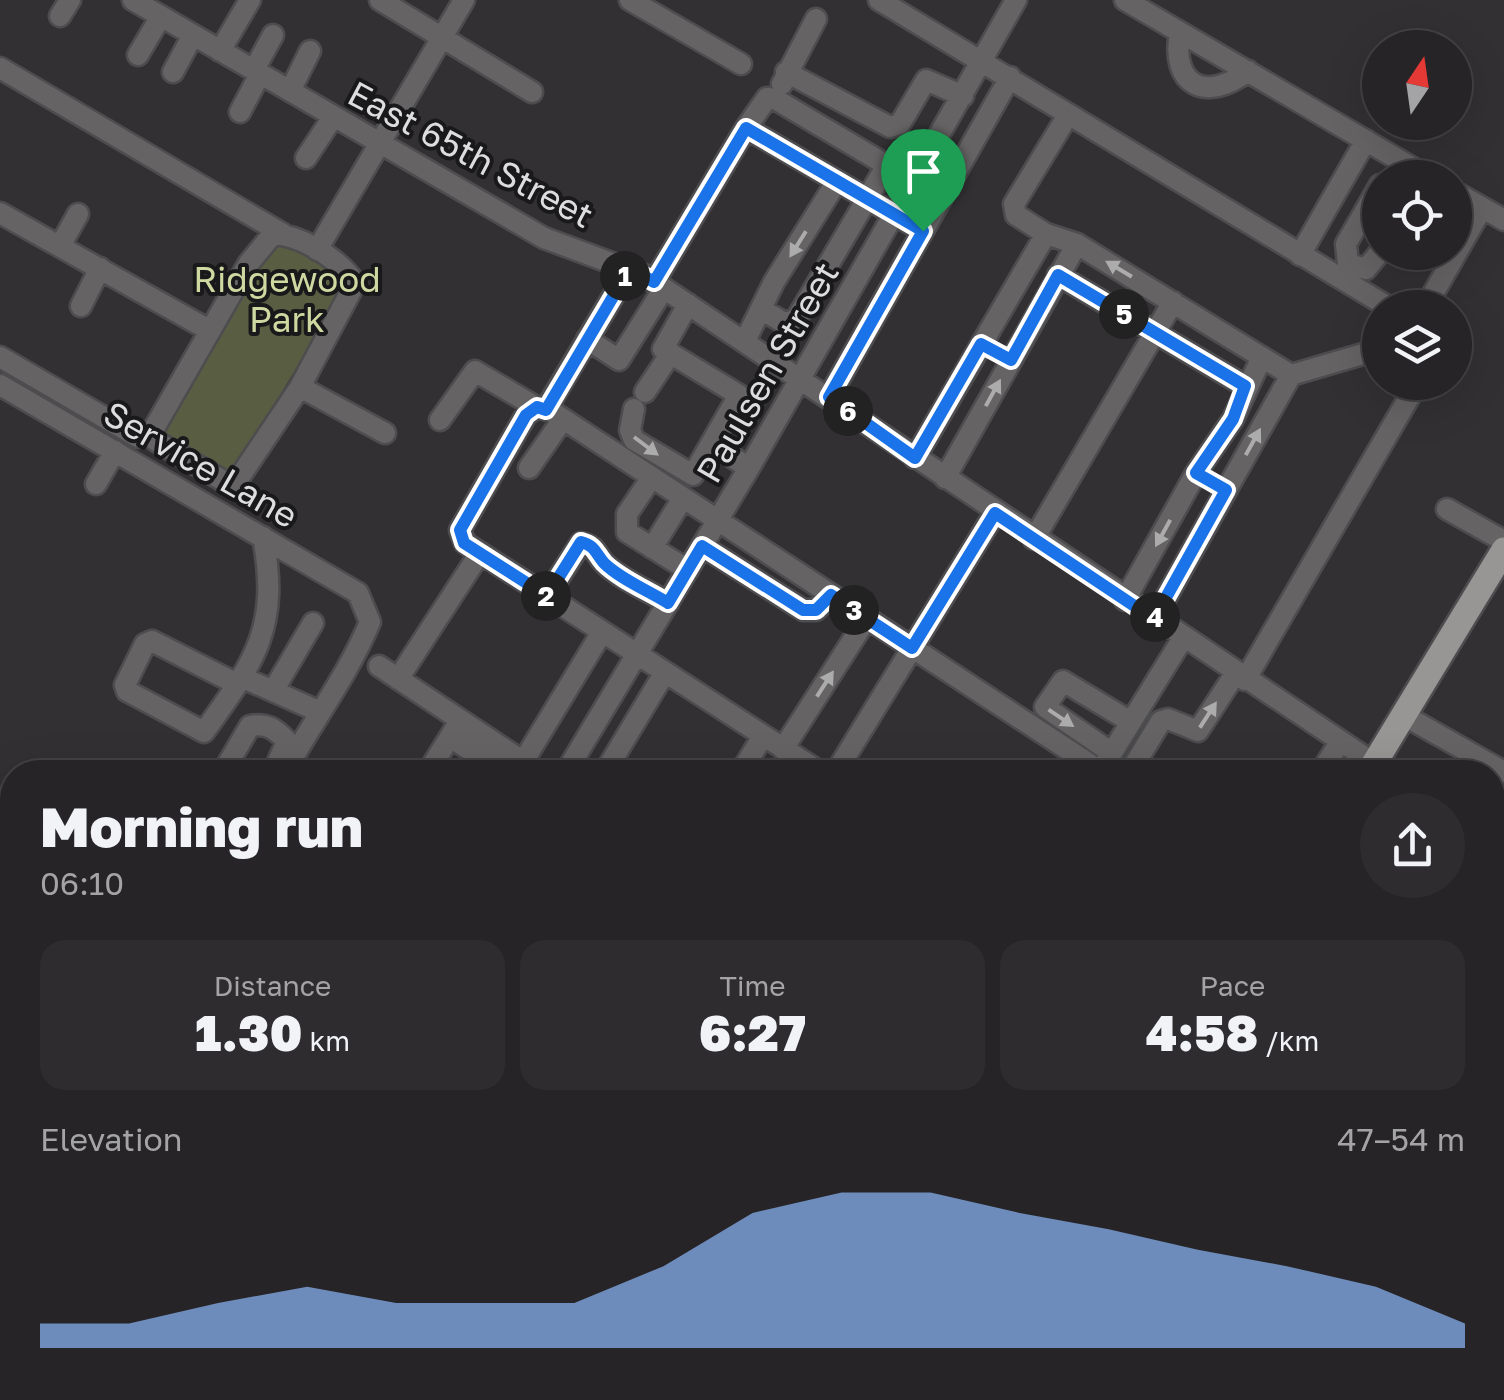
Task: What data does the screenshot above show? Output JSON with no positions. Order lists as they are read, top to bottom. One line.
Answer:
{"streets":{"street":["East 65th Street","Paulsen Street","Service Lane"]},"crossings":[["East 65th Street","Paulsen Street"]],"parks":["Ridgewood Park"],"north":"top","page":{"pins":["1","5","6","2","3","4"],"heading":["Morning run","06:10"],"stats":[["Distance","1.30 km"],["Time","6:27"],["Pace","4:58 /km"]],"chart":["Elevation","47–54 m"]}}
